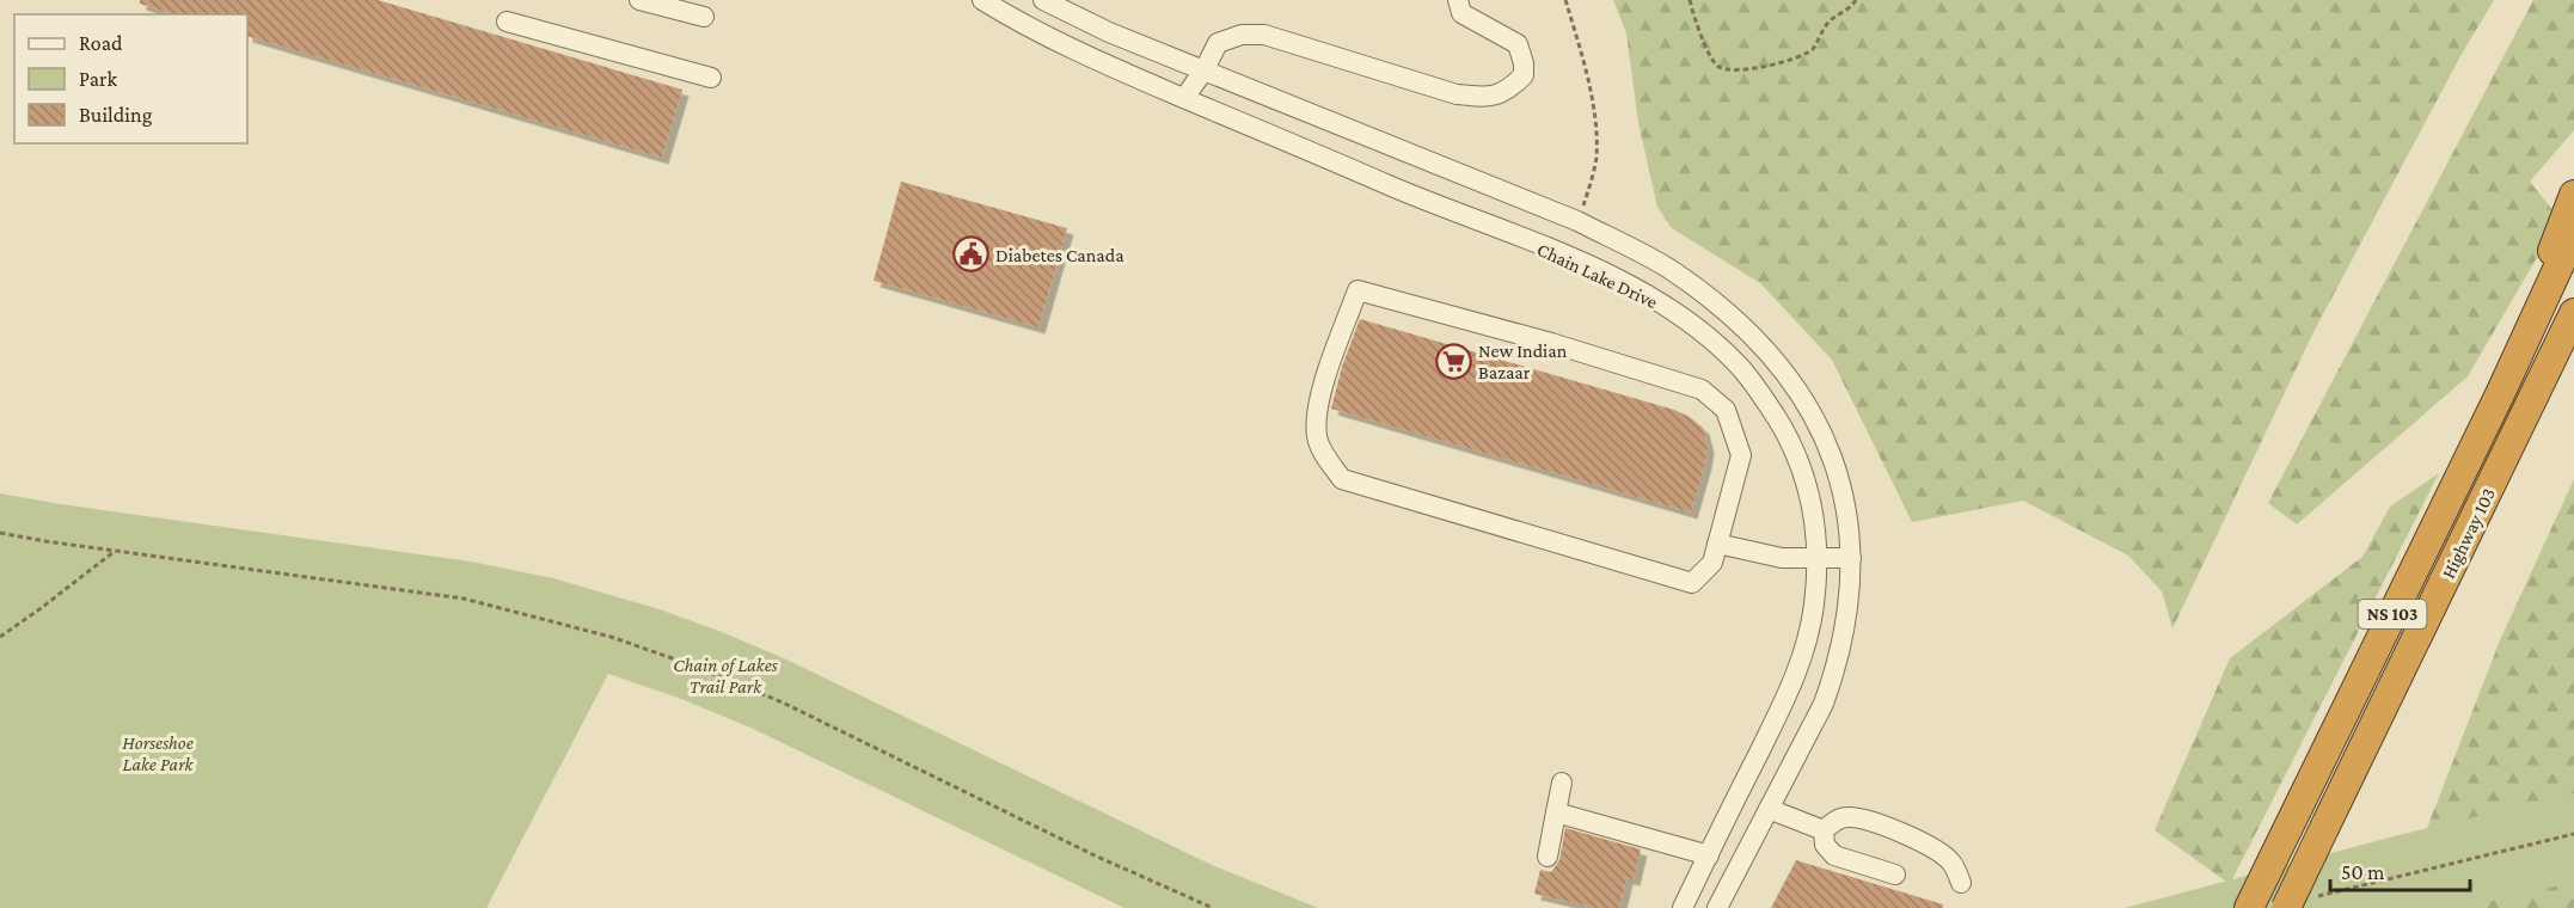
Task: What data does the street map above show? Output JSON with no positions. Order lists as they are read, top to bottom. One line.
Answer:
{"streets":{"highway":["Highway 103","NS 103"],"street":["Chain Lake Drive"]},"parks":["Chain of Lakes Trail Park","Horseshoe Lake Park"],"places":{"public building":["Diabetes Canada"],"supermarket":["New Indian Bazaar"]},"legend":["Road","Park","Building"],"scale_bar":"50 m"}
